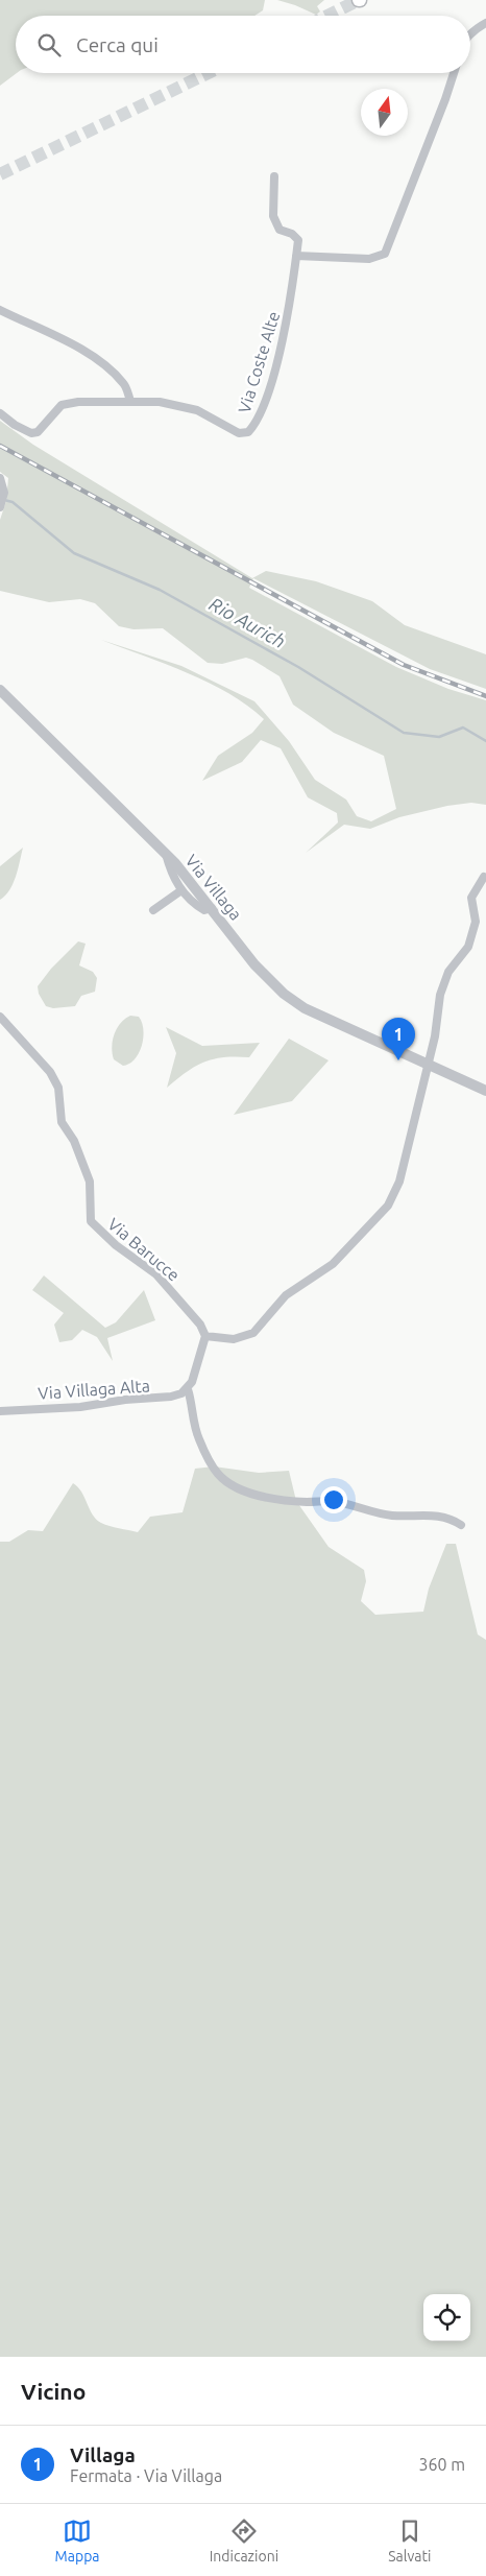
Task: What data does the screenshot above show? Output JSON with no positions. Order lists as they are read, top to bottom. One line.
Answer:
{"streets":{"street":["Via Coste Alte","Via Villaga","Via Barucce","Via Villaga Alta"]},"water":["Rio Aurich"],"north":"top","page":{"search":"Cerca qui","pins":"1","heading":"Vicino","list":[{"mark":"1","name":"Villaga","note":"Fermata · Via Villaga","value":"360 m"}],"nav":["Mappa","Indicazioni","Salvati"]}}
